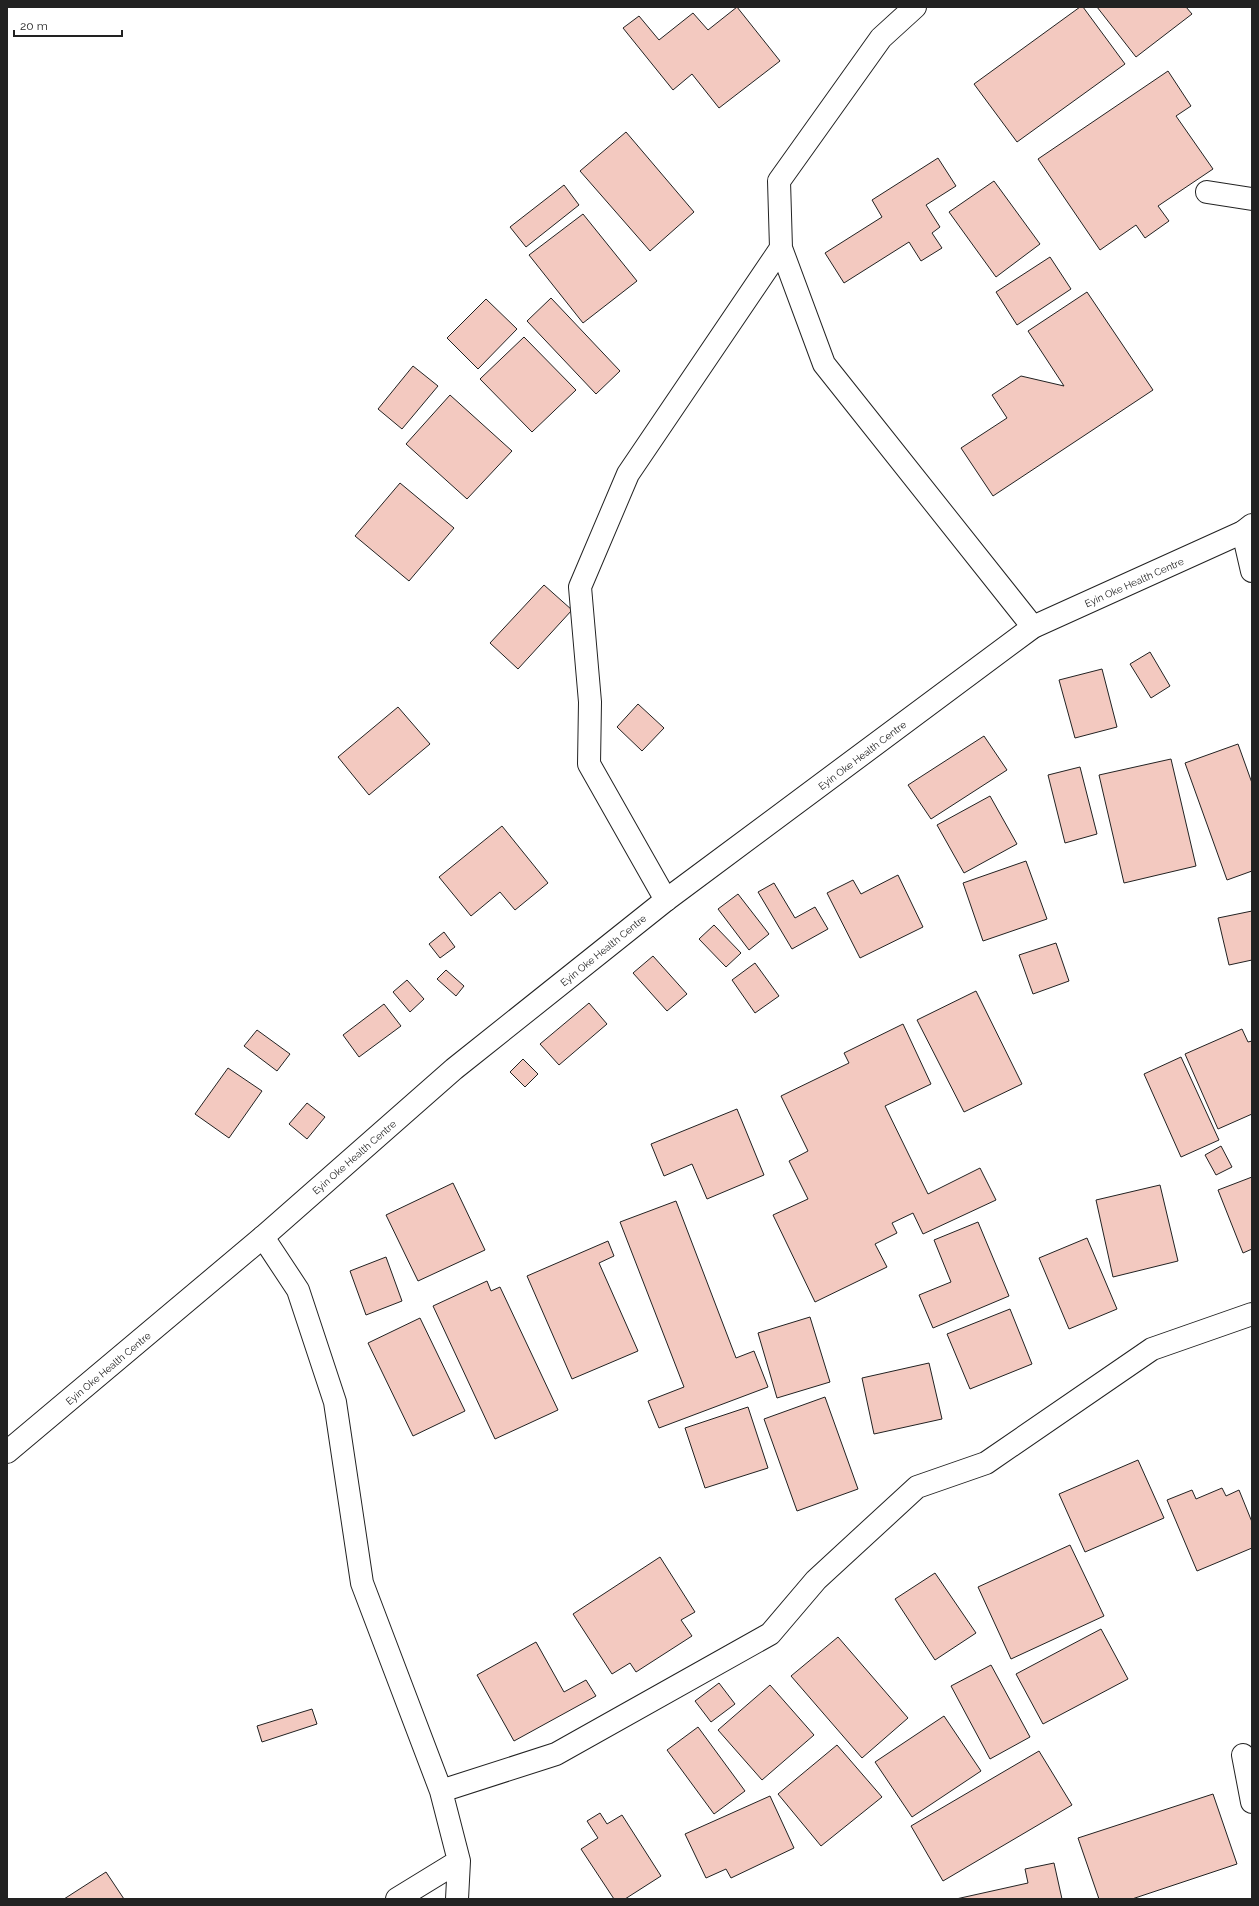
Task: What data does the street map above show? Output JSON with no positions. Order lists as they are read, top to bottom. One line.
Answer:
{"streets":{"street":["Eyin Oke Health Centre"]},"scale_bar":"20 m"}
